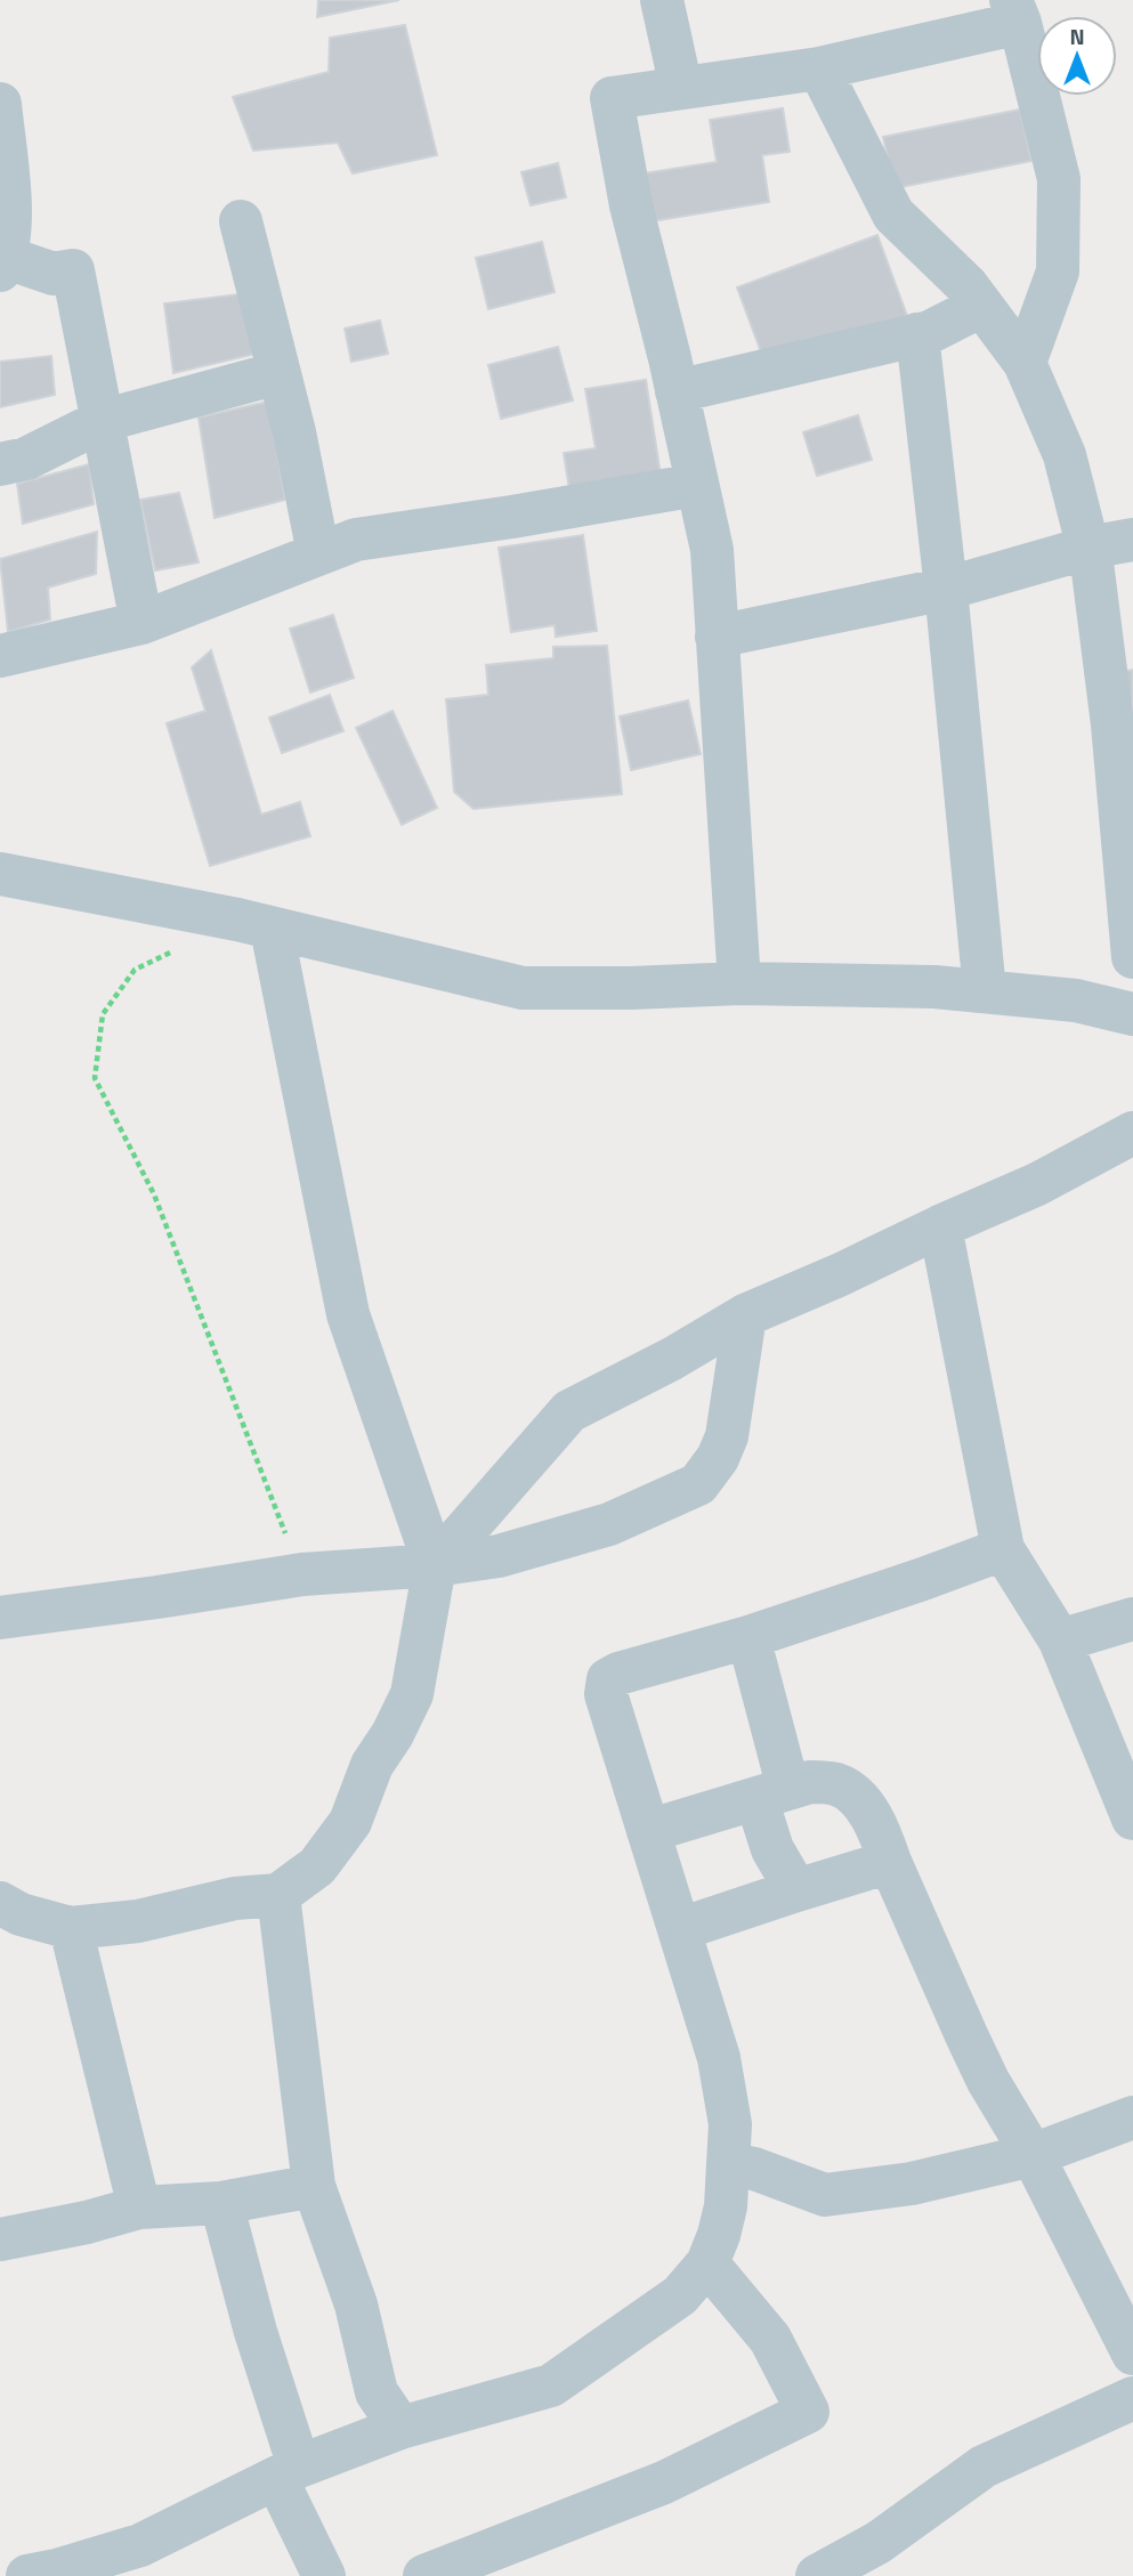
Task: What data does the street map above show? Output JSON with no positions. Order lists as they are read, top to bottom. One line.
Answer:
{"north":"top"}
